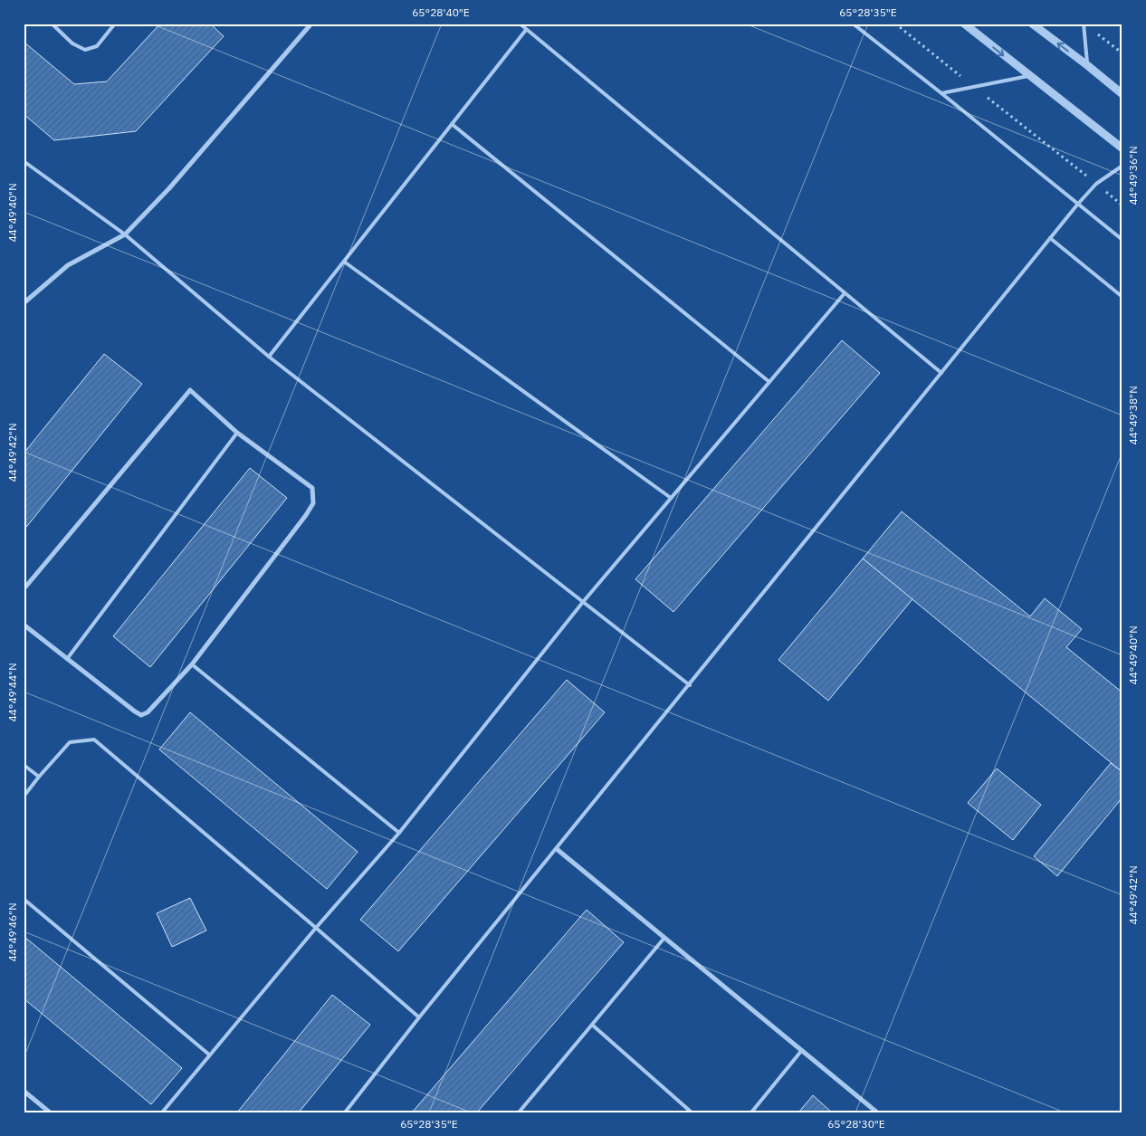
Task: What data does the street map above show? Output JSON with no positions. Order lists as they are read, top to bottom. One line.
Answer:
{"coordinates":["65°28'40\"E","65°28'35\"E","44°49'36\"N","44°49'40\"N","44°49'38\"N","44°49'42\"N","44°49'44\"N","44°49'46\"N","65°28'30\"E"]}
